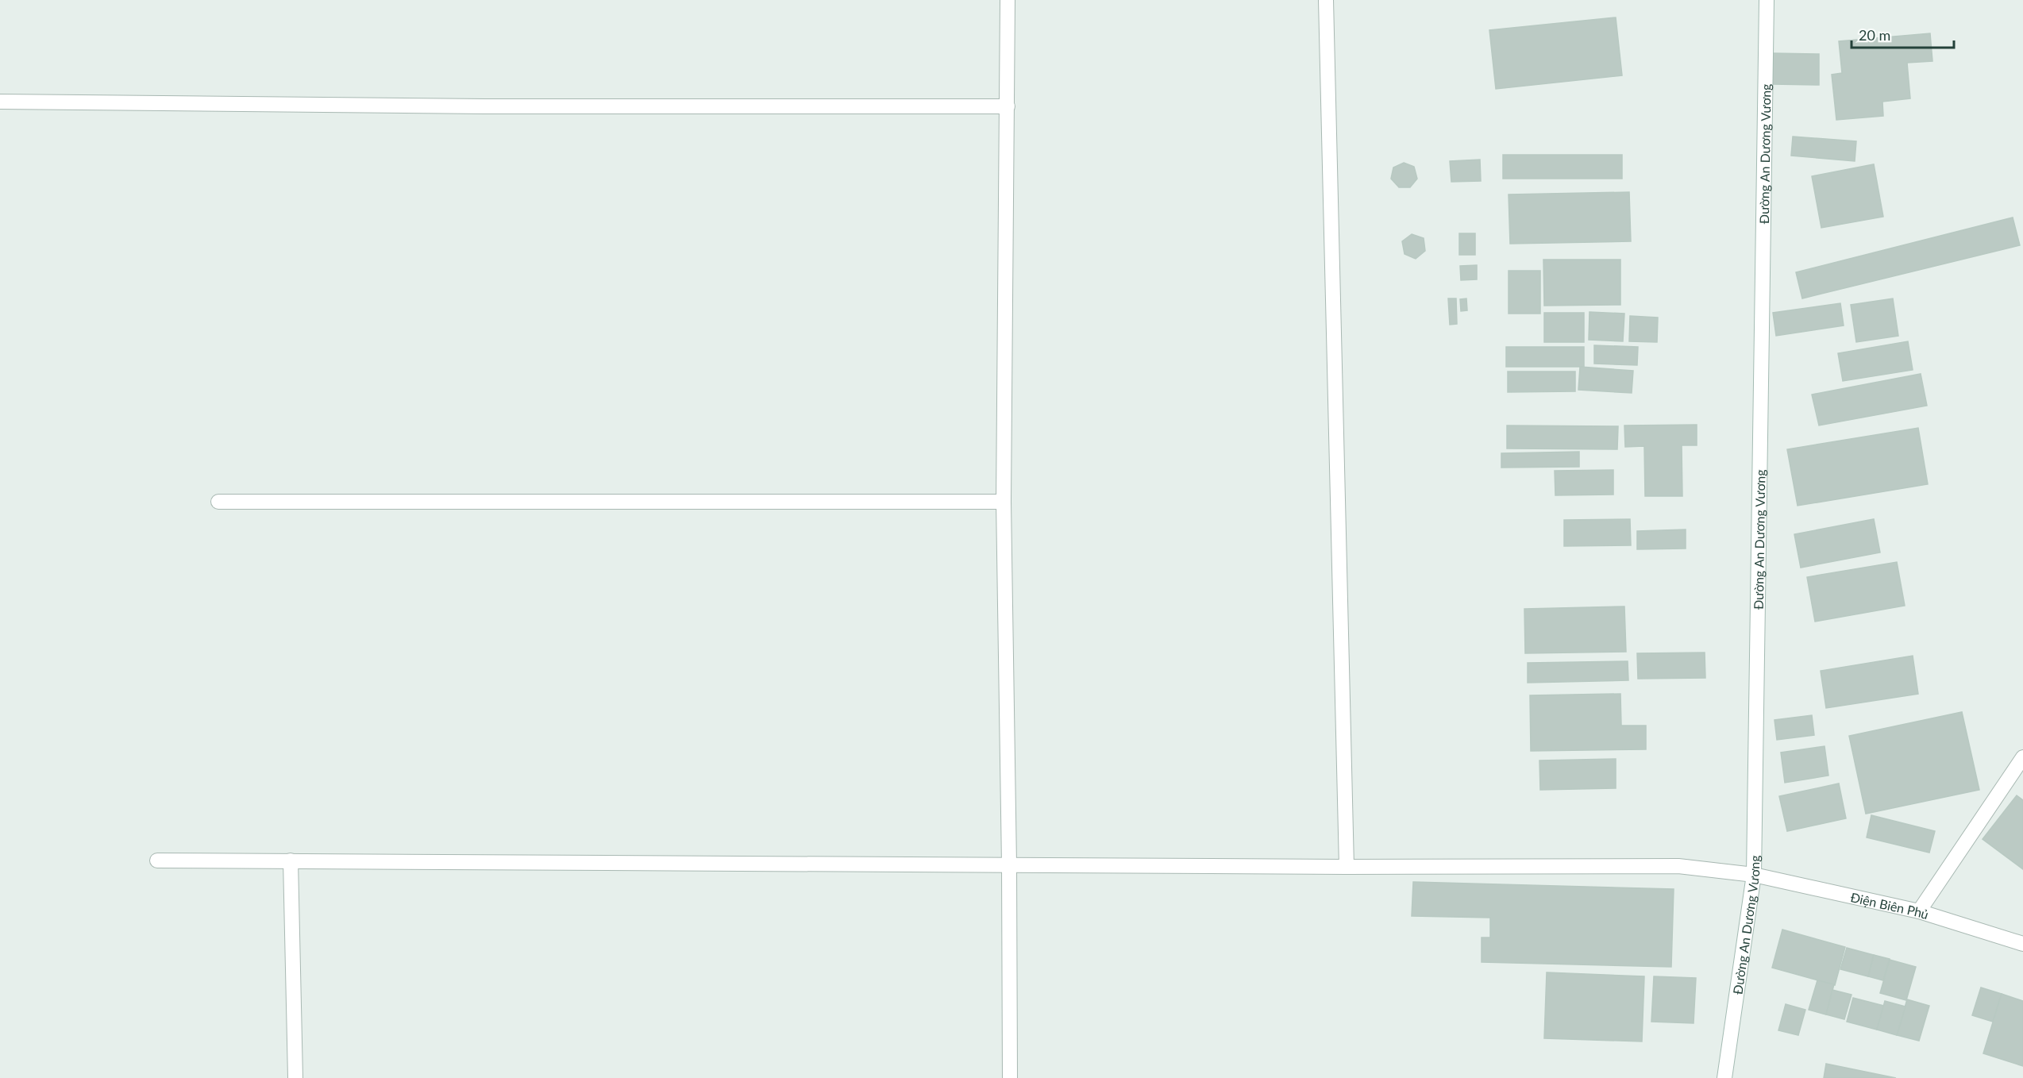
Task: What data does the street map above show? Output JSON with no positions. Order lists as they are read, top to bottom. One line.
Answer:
{"streets":{"street":["Đường An Dương Vương","Điện Biên Phủ"]},"crossings":[["Đường An Dương Vương","Điện Biên Phủ"]],"scale_bar":"20 m"}
